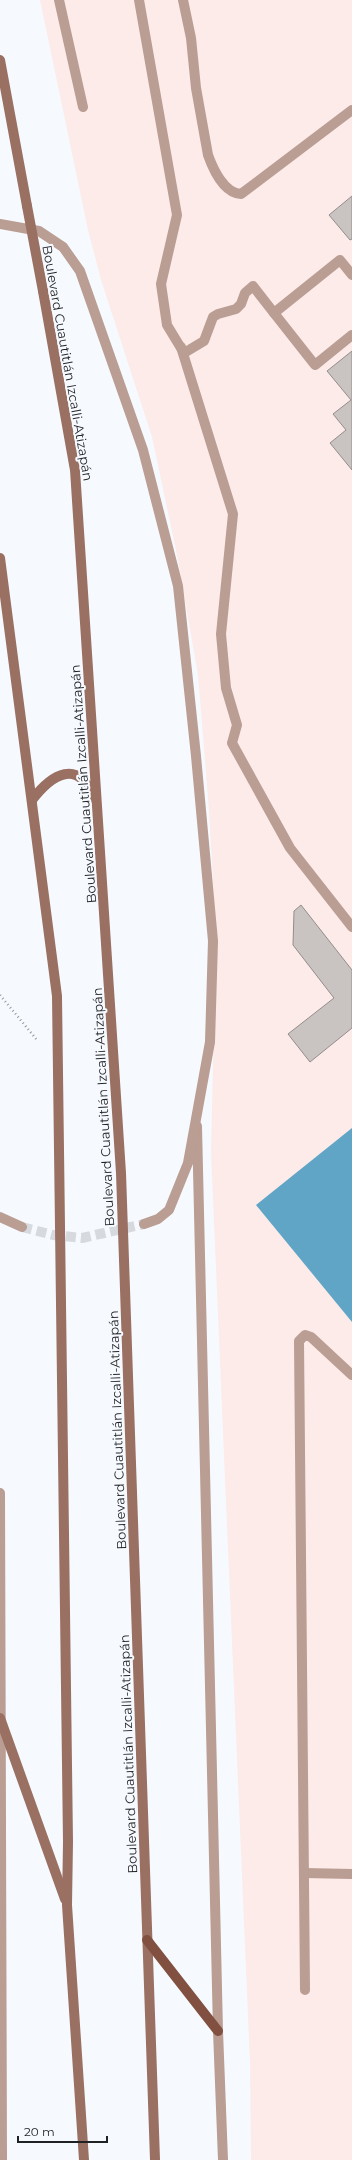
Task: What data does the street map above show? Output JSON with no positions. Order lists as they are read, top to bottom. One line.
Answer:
{"streets":{"main road":["Boulevard Cuautitlán Izcalli-Atizapán"]},"scale_bar":"20 m"}
